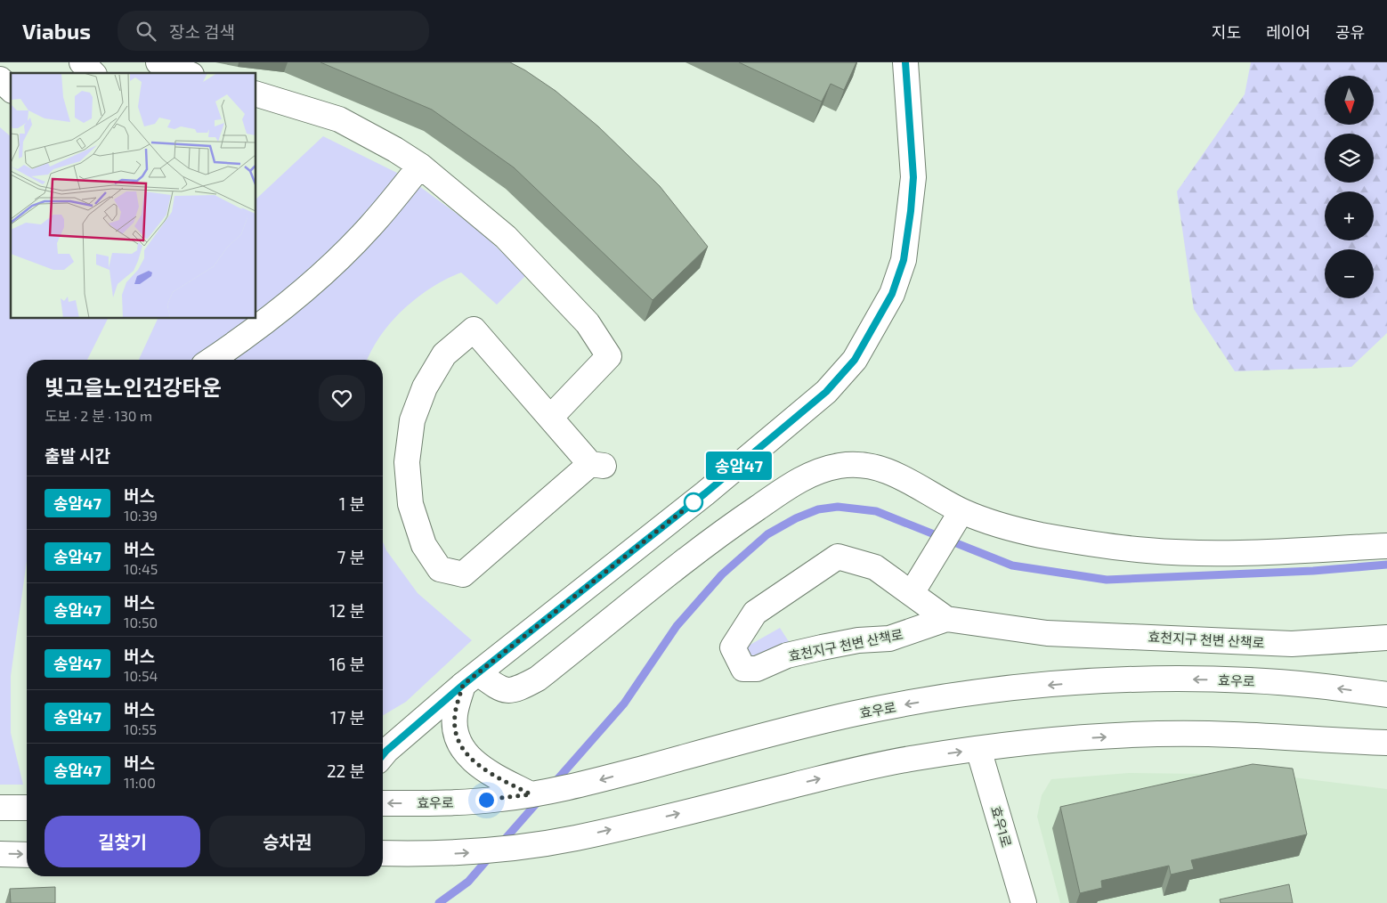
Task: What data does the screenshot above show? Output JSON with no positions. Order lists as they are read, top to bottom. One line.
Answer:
{"streets":{"street":["효천지구 천변 산책로","효우로","효우1로"]},"lines":["bus line 송암47"],"north":"bottom","page":{"header":"Viabus","search":"장소 검색","nav":["지도","레이어","공유"],"on_map":"송암47","map_buttons":["+","−"],"heading":[["빛고을노인건강타운","도보 · 2 분 · 130 m"],"출발 시간"],"list":[{"mark":"송암47","name":"버스","note":"10:39","value":"1 분"},{"mark":"송암47","name":"버스","note":"10:45","value":"7 분"},{"mark":"송암47","name":"버스","note":"10:50","value":"12 분"},{"mark":"송암47","name":"버스","note":"10:54","value":"16 분"},{"mark":"송암47","name":"버스","note":"10:55","value":"17 분"},{"mark":"송암47","name":"버스","note":"11:00","value":"22 분"}],"buttons":["길찾기","승차권"]}}
